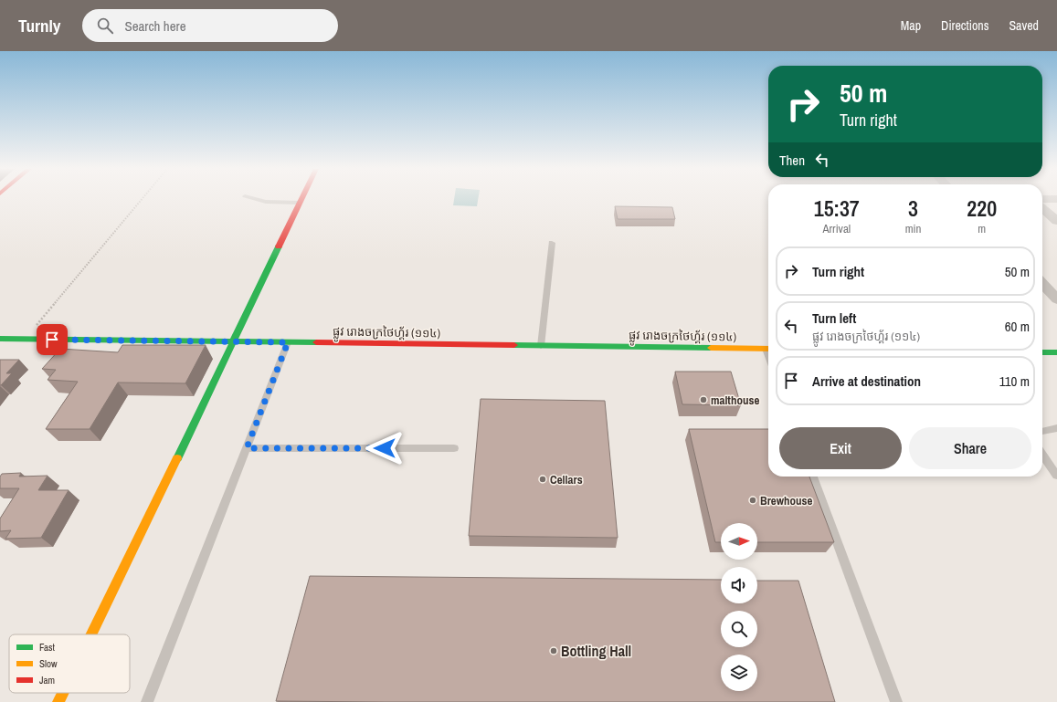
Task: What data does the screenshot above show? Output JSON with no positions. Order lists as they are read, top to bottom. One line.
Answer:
{"streets":{"main road":["ផ្លូវ រោងចក្រថៃហ្គ័រ (១១៤)"]},"places":["malthouse","Cellars","Brewhouse","Bottling Hall"],"legend":["Fast","Slow","Jam"],"north":"right","page":{"header":"Turnly","search":"Search here","nav":["Map","Directions","Saved"],"turn":["50 m","Turn right"],"then":"Then","eta":["15:37","Arrival","3","min","220","m"],"list":[{"name":"Turn right","value":"50 m"},{"name":"Turn left","note":"ផ្លូវ រោងចក្រថៃហ្គ័រ (១១៤)","value":"60 m"},{"name":"Arrive at destination","value":"110 m"}],"buttons":["Exit","Share"]}}
